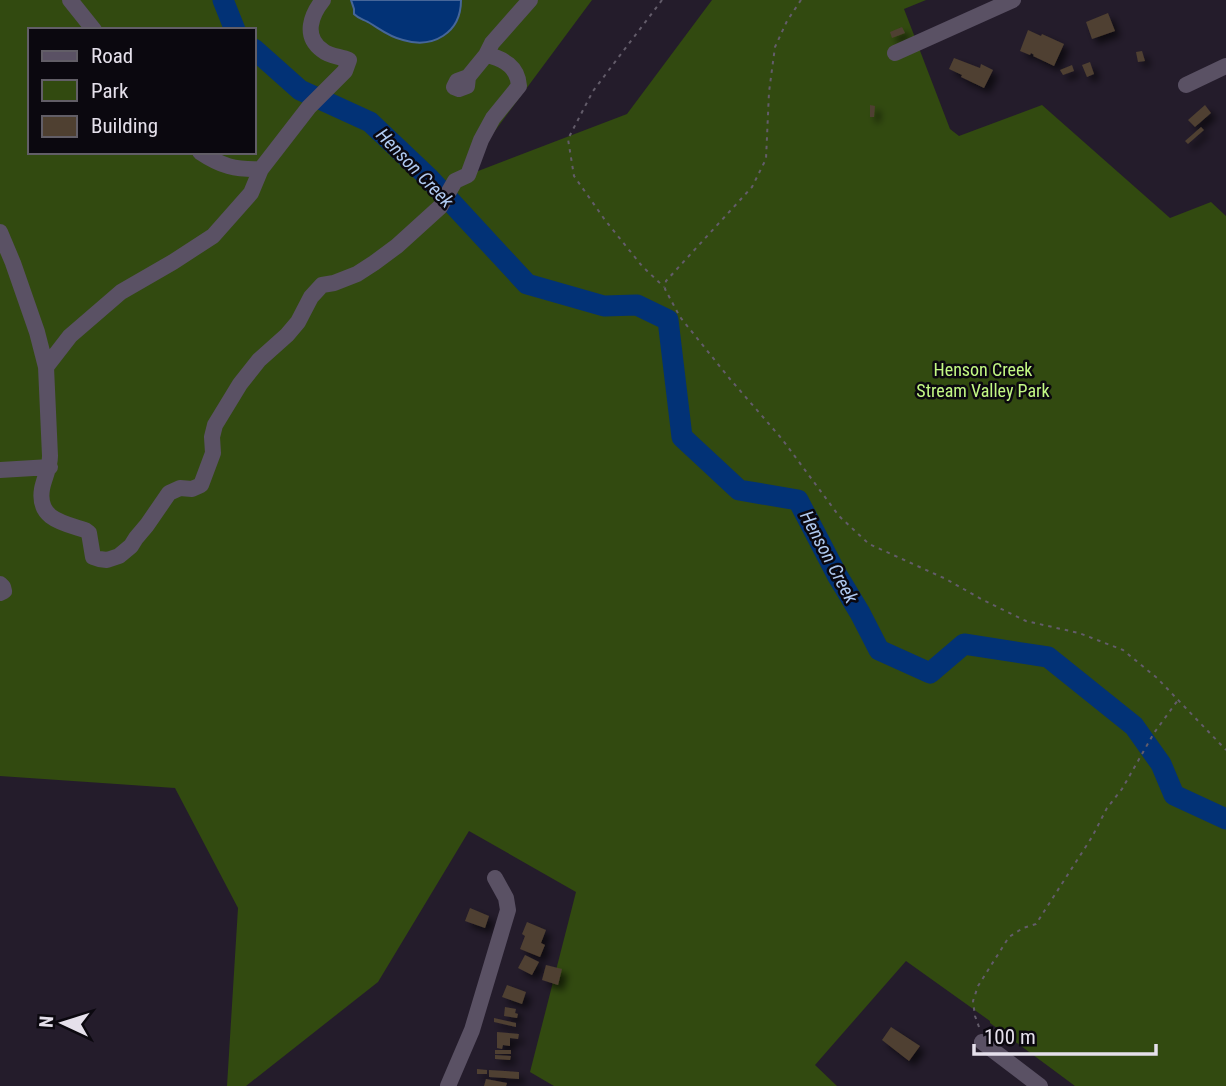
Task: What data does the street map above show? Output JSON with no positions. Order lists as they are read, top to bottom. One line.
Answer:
{"water":["Henson Creek"],"parks":["Henson Creek Stream Valley Park"],"legend":["Road","Park","Building"],"scale_bar":"100 m","north":"left"}
